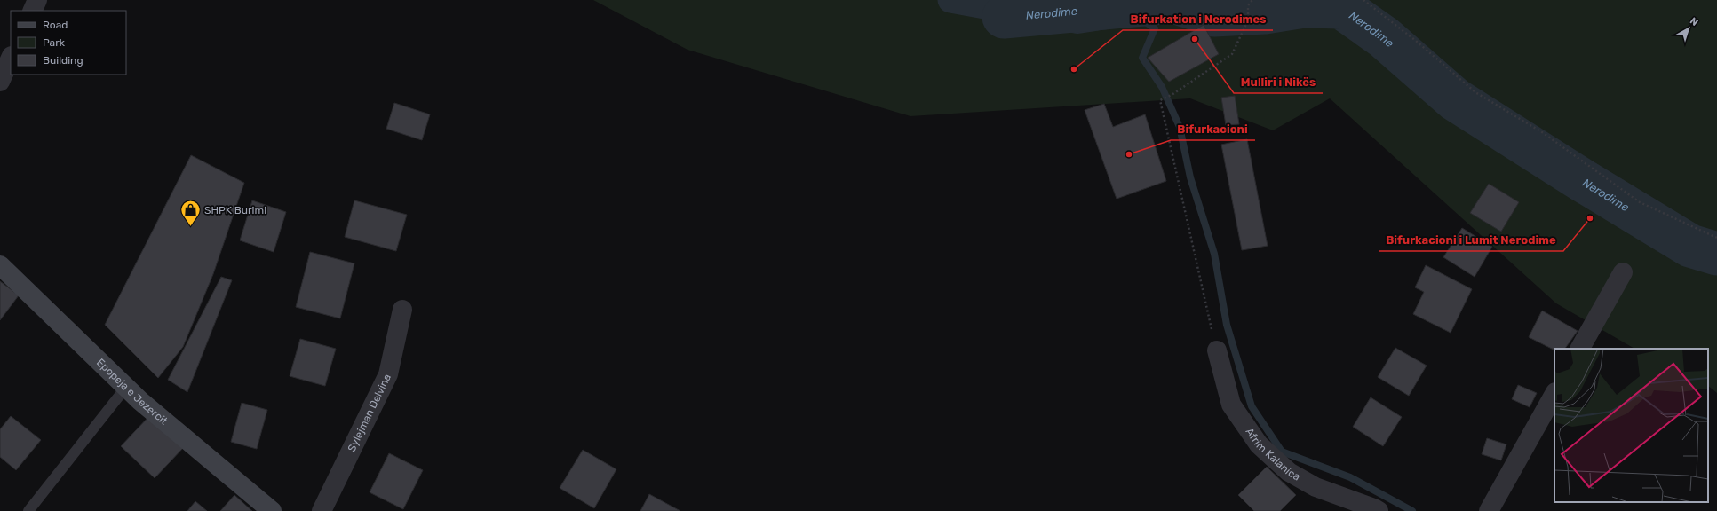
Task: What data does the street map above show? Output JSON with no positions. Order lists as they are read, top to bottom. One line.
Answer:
{"streets":{"main road":["Epopeja e Jezercit"],"street":["Sylejman Delvina","Afrim Kalanica"]},"water":["Nerodime"],"places":{"other":["Mulliri i Nikës","Bifurkation i Nerodimes","Bifurkacioni","Bifurkacioni i Lumit Nerodime"],"shop":["SHPK Burimi"]},"legend":["Road","Park","Building"],"north":"top right"}
